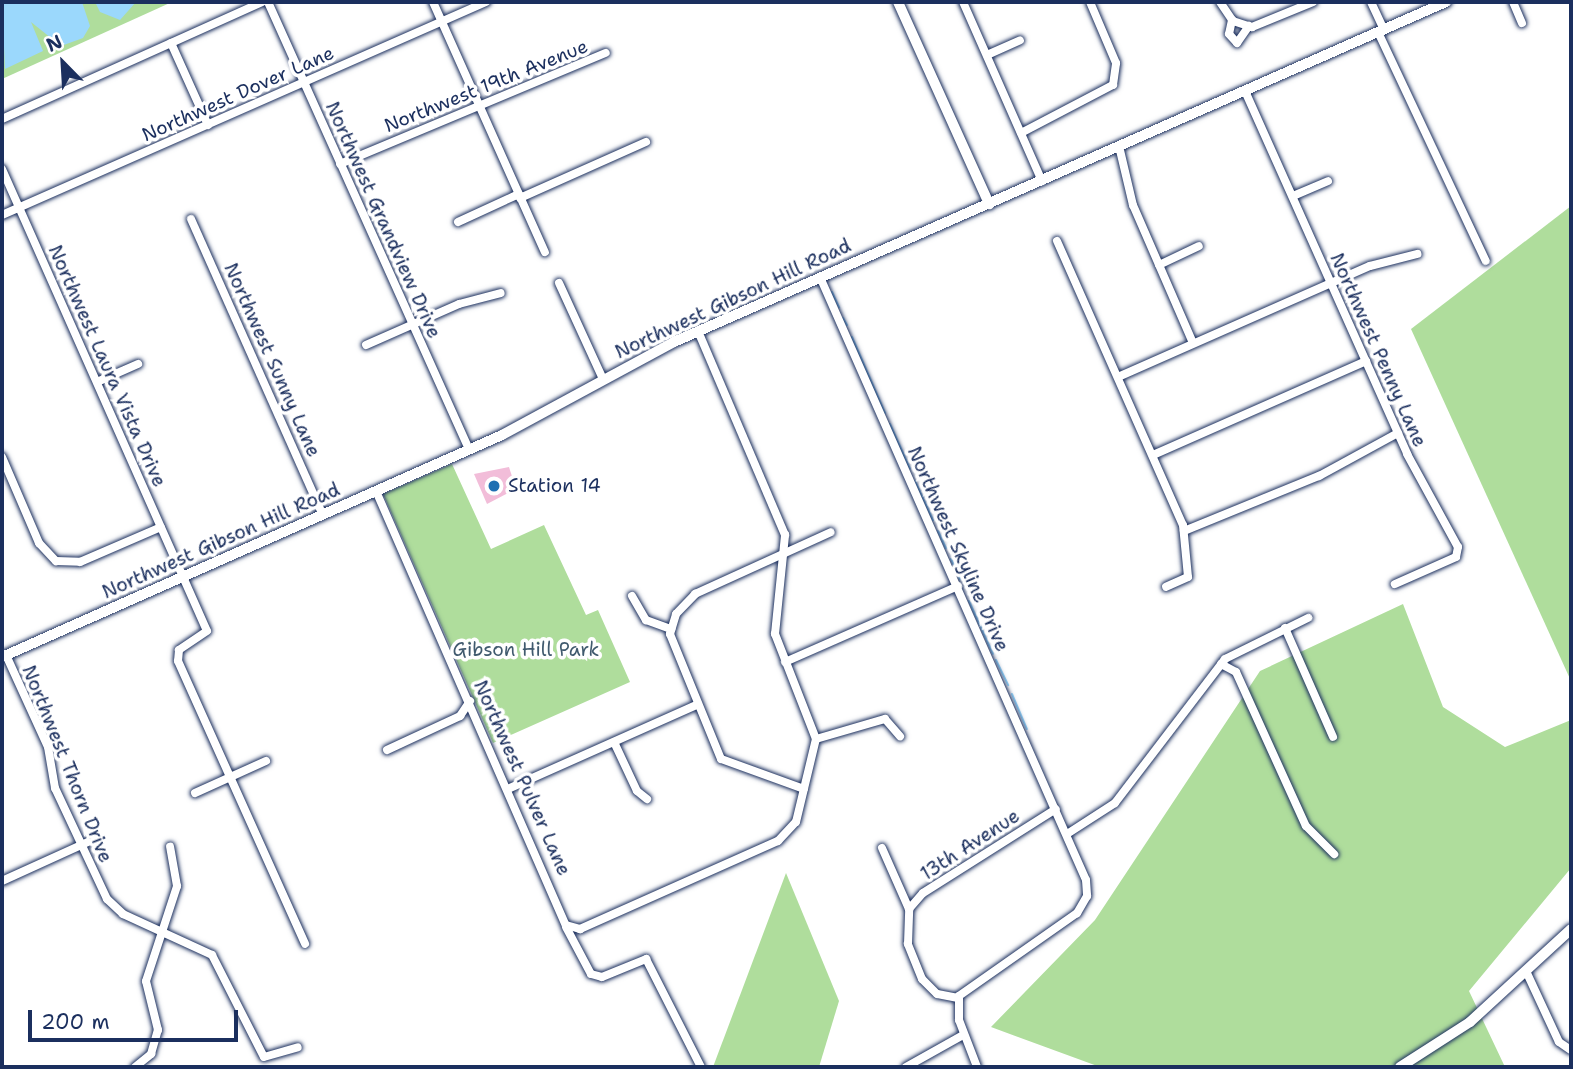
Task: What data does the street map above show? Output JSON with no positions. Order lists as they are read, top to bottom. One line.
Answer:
{"streets":{"main road":["Northwest Gibson Hill Road"],"street":["Northwest 19th Avenue","Northwest Dover Lane","Northwest Grandview Drive","Northwest Penny Lane","Northwest Sunny Lane","Northwest Laura Vista Drive","Northwest Skyline Drive","Northwest Thorn Drive","Northwest Pulver Lane","13th Avenue"]},"crossings":[["Northwest 19th Avenue","Northwest Grandview Drive"],["Northwest Dover Lane","Northwest Grandview Drive"],["Northwest Dover Lane","Northwest Laura Vista Drive"],["Northwest Grandview Drive","Northwest Gibson Hill Road"],["Northwest Gibson Hill Road","Northwest Penny Lane"],["Northwest Gibson Hill Road","Northwest Sunny Lane"],["Northwest Gibson Hill Road","Northwest Laura Vista Drive"],["Northwest Gibson Hill Road","Northwest Skyline Drive"],["Northwest Gibson Hill Road","Northwest Thorn Drive"],["Northwest Gibson Hill Road","Northwest Pulver Lane"],["Northwest Skyline Drive","13th Avenue"]],"parks":["Gibson Hill Park"],"places":["Station 14"],"scale_bar":"200 m","north":"top left"}
